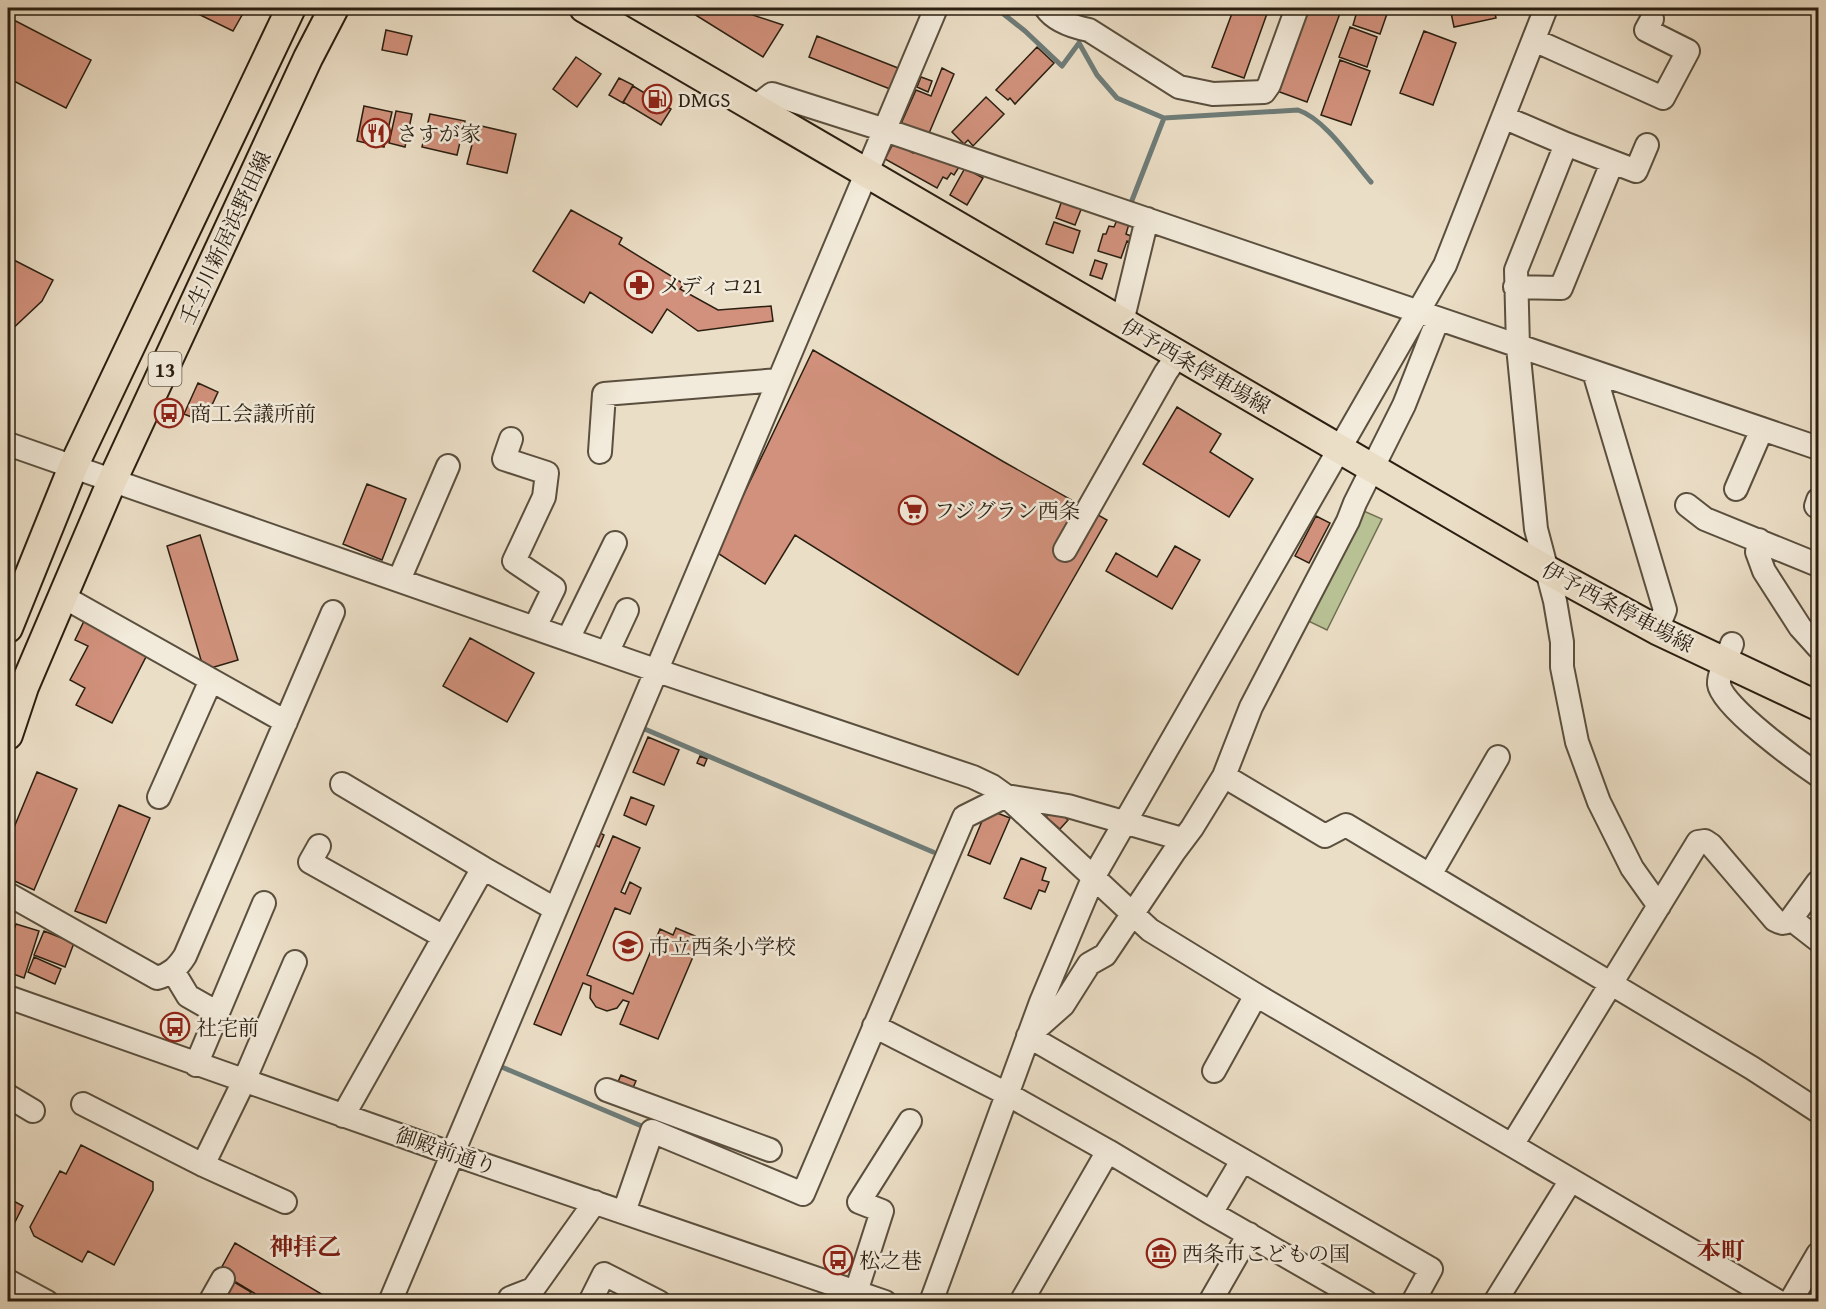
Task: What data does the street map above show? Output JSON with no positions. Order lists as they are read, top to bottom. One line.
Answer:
{"streets":{"main road":["壬生川新居浜野田線","伊予西条停車場線","13"],"street":["御殿前通り"]},"districts":["神拝乙","本町"],"places":{"fuel station":["DMGS"],"restaurant":["さすが家"],"pharmacy":["メディコ21"],"bus stop":["商工会議所前","社宅前","松之巷"],"supermarket":["フジグラン西条"],"school or university":["市立西条小学校"],"museum":["西条市こどもの国"]}}
